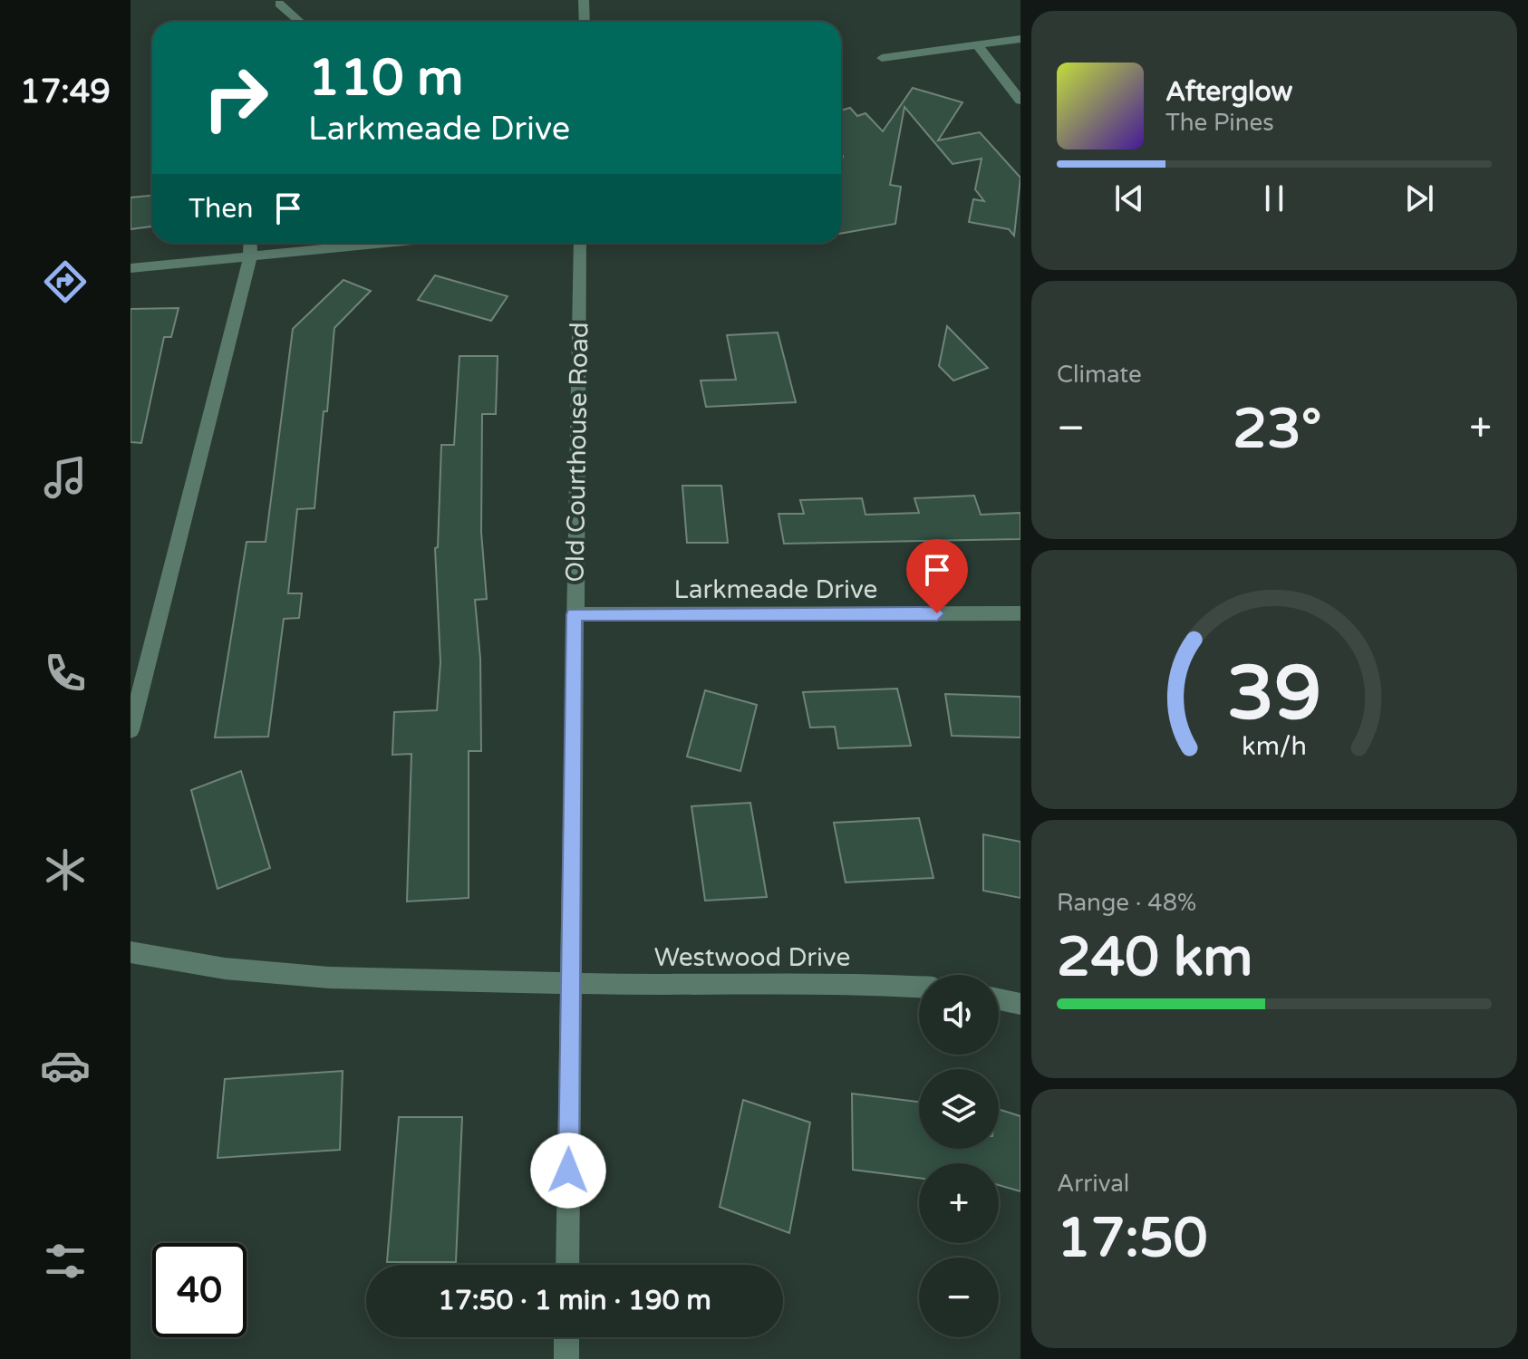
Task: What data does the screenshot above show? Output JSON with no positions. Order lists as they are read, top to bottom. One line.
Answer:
{"streets":{"street":["Old Courthouse Road","Larkmeade Drive","Westwood Drive"]},"crossings":[["Old Courthouse Road","Larkmeade Drive"],["Old Courthouse Road","Westwood Drive"]],"page":{"tabs":"17:49","turn":["110 m","Larkmeade Drive"],"song":["Afterglow","The Pines"],"then":"Then","tile":["Climate",["Range · 48%","240 km"],["Arrival","17:50"]],"heat":["−","23°","+"],"map_buttons":["+","−"],"limit":"40","trip":"17:50 · 1 min · 190 m","gauge":["39","km/h"]}}
